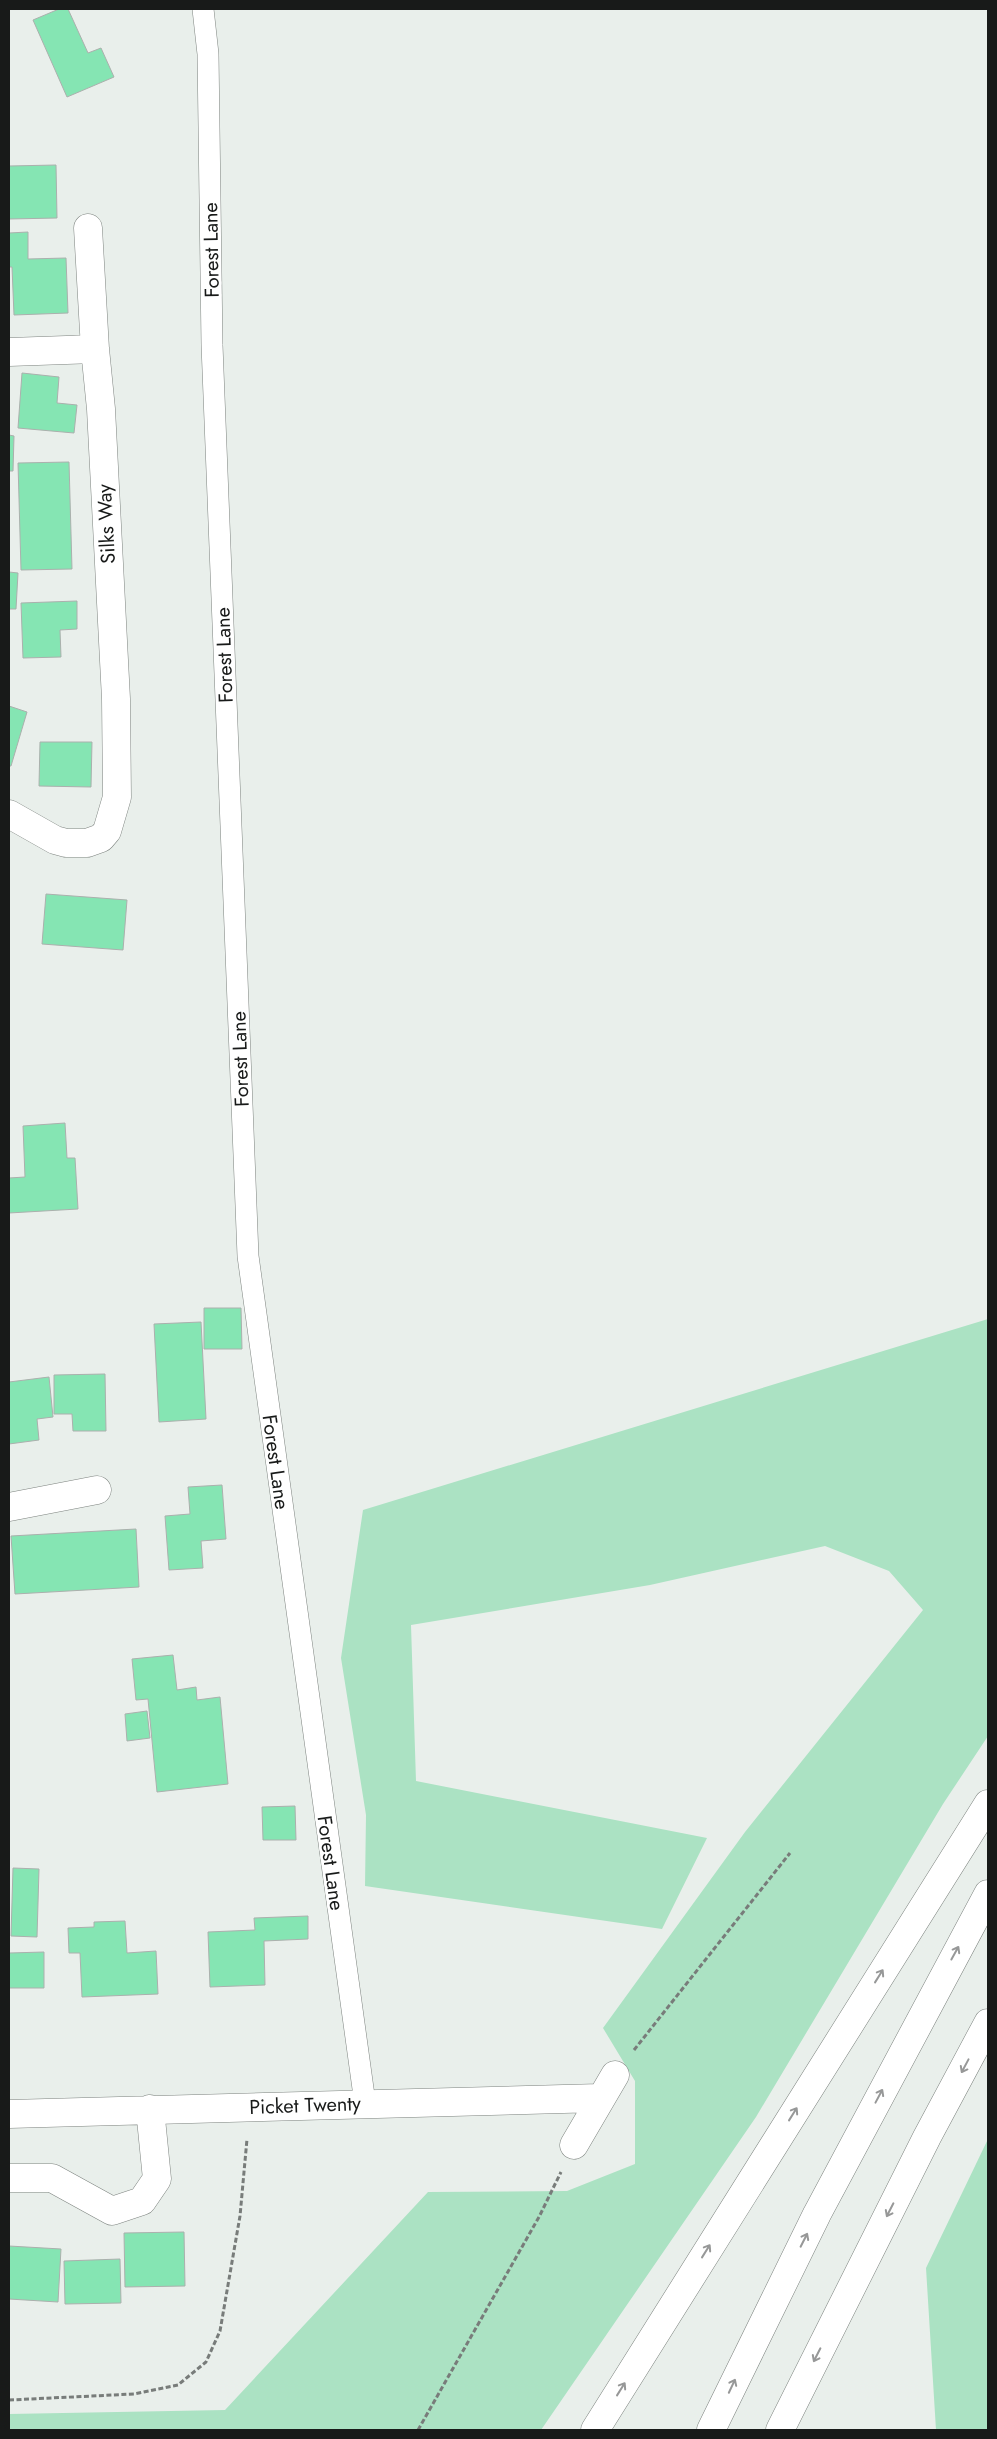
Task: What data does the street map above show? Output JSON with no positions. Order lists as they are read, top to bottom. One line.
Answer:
{"streets":{"main road":["Silks Way","Picket Twenty"],"lane":["Forest Lane"]},"crossings":[["Forest Lane","Picket Twenty"]]}
